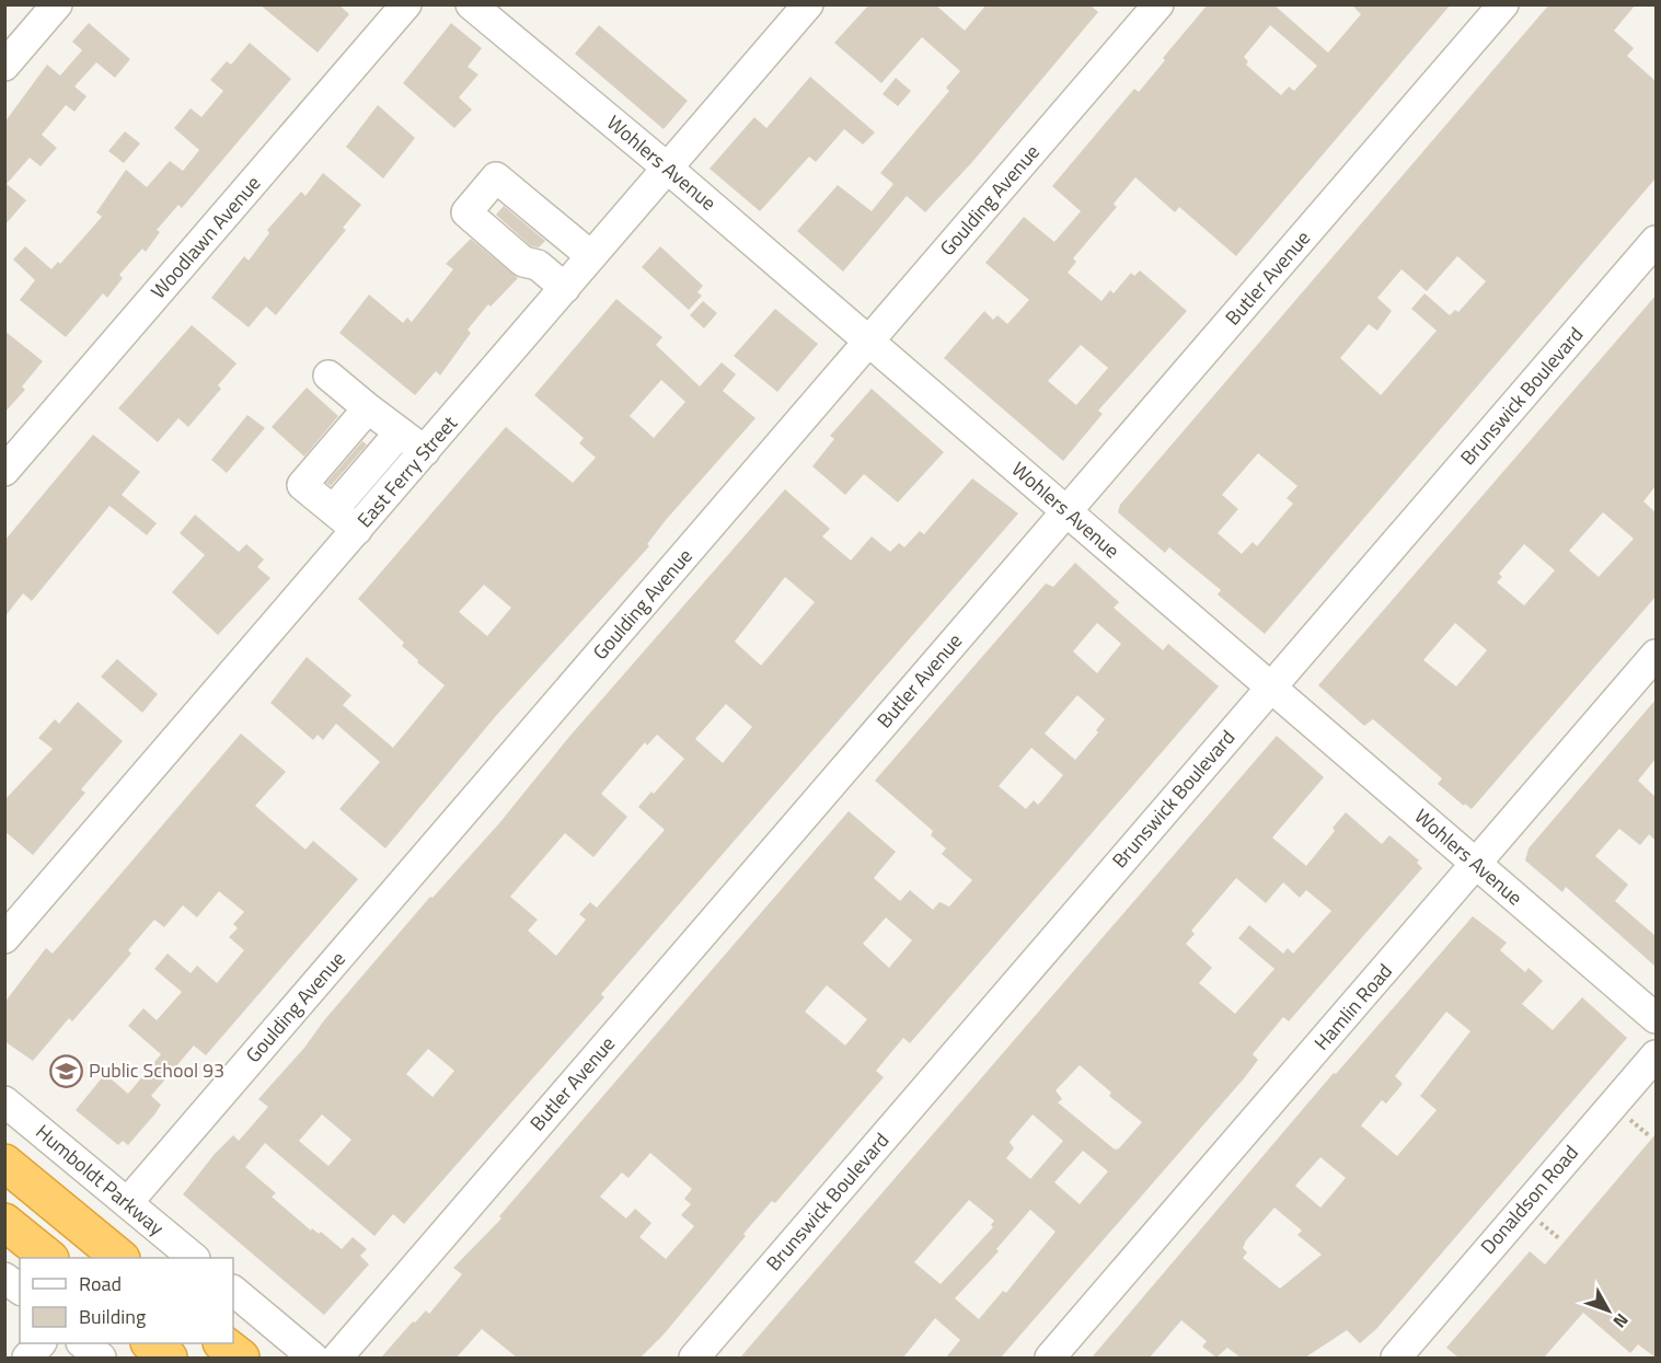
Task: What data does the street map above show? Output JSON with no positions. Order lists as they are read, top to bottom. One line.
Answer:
{"streets":{"street":["Wohlers Avenue","Goulding Avenue","Woodlawn Avenue","Butler Avenue","Brunswick Boulevard","East Ferry Street","Hamlin Road","Humboldt Parkway","Donaldson Road"]},"crossings":[["Wohlers Avenue","Goulding Avenue"],["Wohlers Avenue","Butler Avenue"],["Wohlers Avenue","Brunswick Boulevard"],["Wohlers Avenue","East Ferry Street"],["Wohlers Avenue","Hamlin Road"],["Goulding Avenue","Humboldt Parkway"]],"places":{"school or university":["Public School 93"]},"legend":["Road","Building"],"north":"bottom right"}
